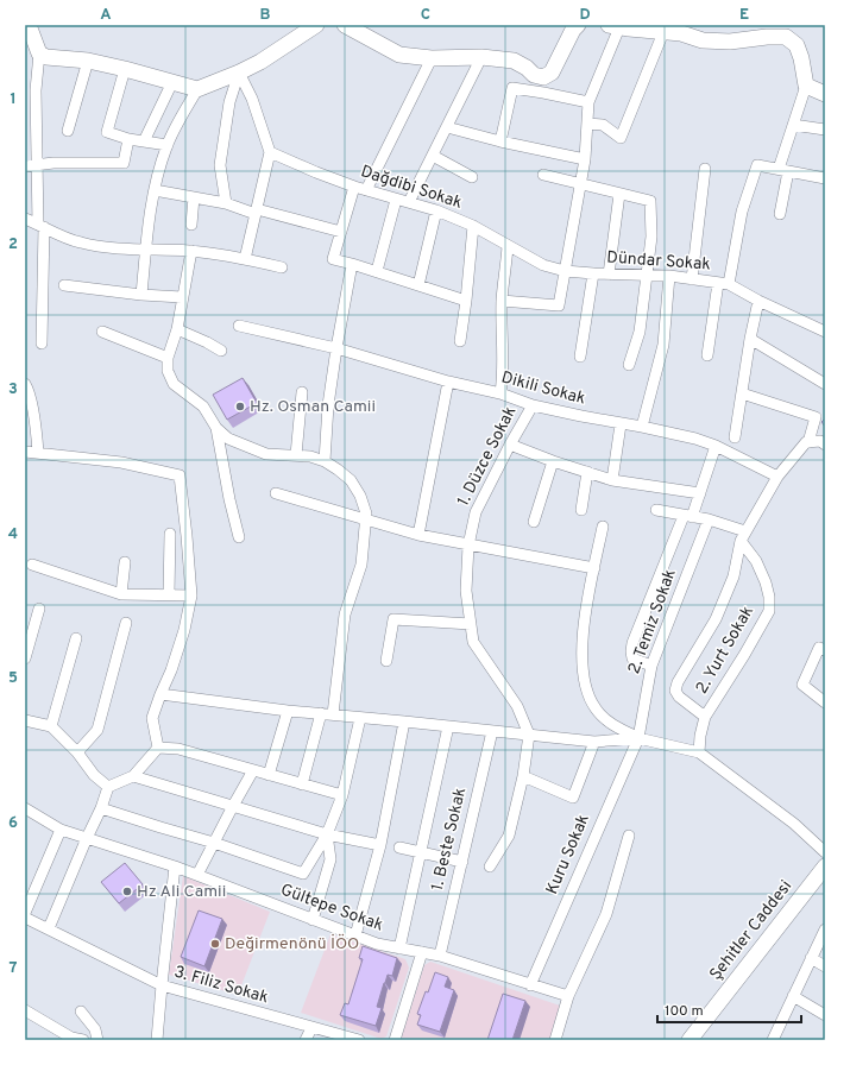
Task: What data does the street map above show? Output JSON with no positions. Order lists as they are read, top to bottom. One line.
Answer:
{"streets":{"street":["Dağdibi Sokak","Dündar Sokak","Dikili Sokak","1. Düzce Sokak","2. Temiz Sokak","2. Yurt Sokak","1. Beste Sokak","Kuru Sokak","Gültepe Sokak","Şehitler Caddesi","3. Filiz Sokak"]},"crossings":[["Dağdibi Sokak","Dündar Sokak"],["Dikili Sokak","1. Düzce Sokak"],["2. Temiz Sokak","Kuru Sokak"],["1. Beste Sokak","Gültepe Sokak"],["Kuru Sokak","Gültepe Sokak"],["Gültepe Sokak","3. Filiz Sokak"]],"places":["Hz. Osman Camii","Hz Ali Camii","Değirmenönü İÖO"],"scale_bar":"100 m","grid":{"columns":["A","B","C","D","E"],"rows":["1","2","3","4","5","6","7"]}}
